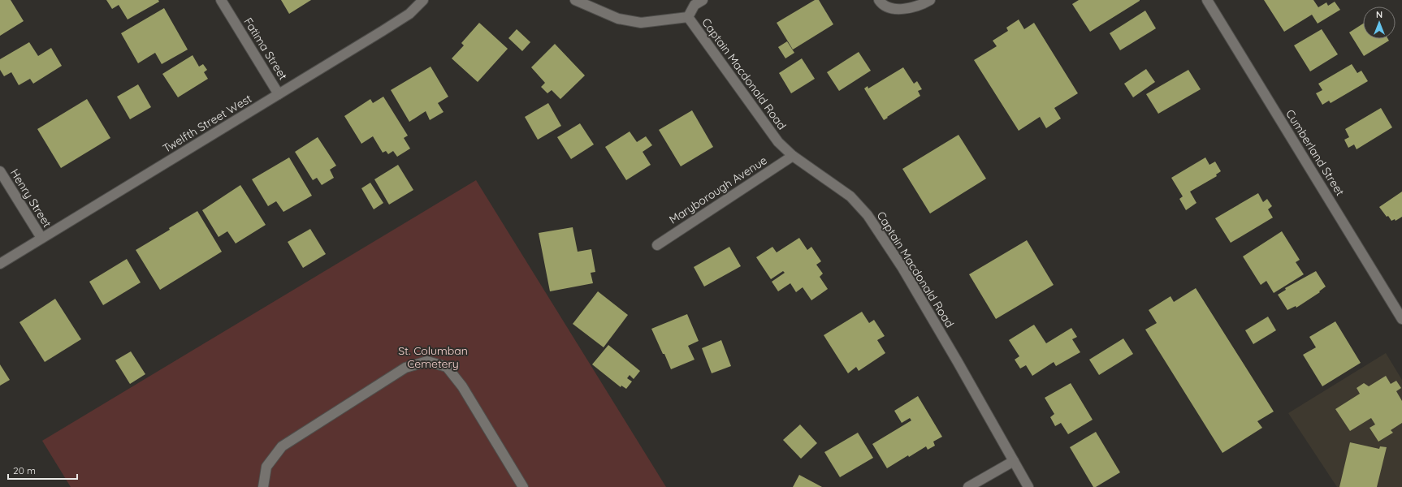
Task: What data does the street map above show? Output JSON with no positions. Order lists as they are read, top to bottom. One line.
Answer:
{"streets":{"street":["Fatima Street","Captain Macdonald Road","Twelfth Street West","Cumberland Street","Maryborough Avenue","Henry Street"]},"crossings":[["Fatima Street","Twelfth Street West"],["Captain Macdonald Road","Maryborough Avenue"],["Twelfth Street West","Henry Street"]],"parks":["St. Columban Cemetery"],"scale_bar":"20 m","north":"top"}
